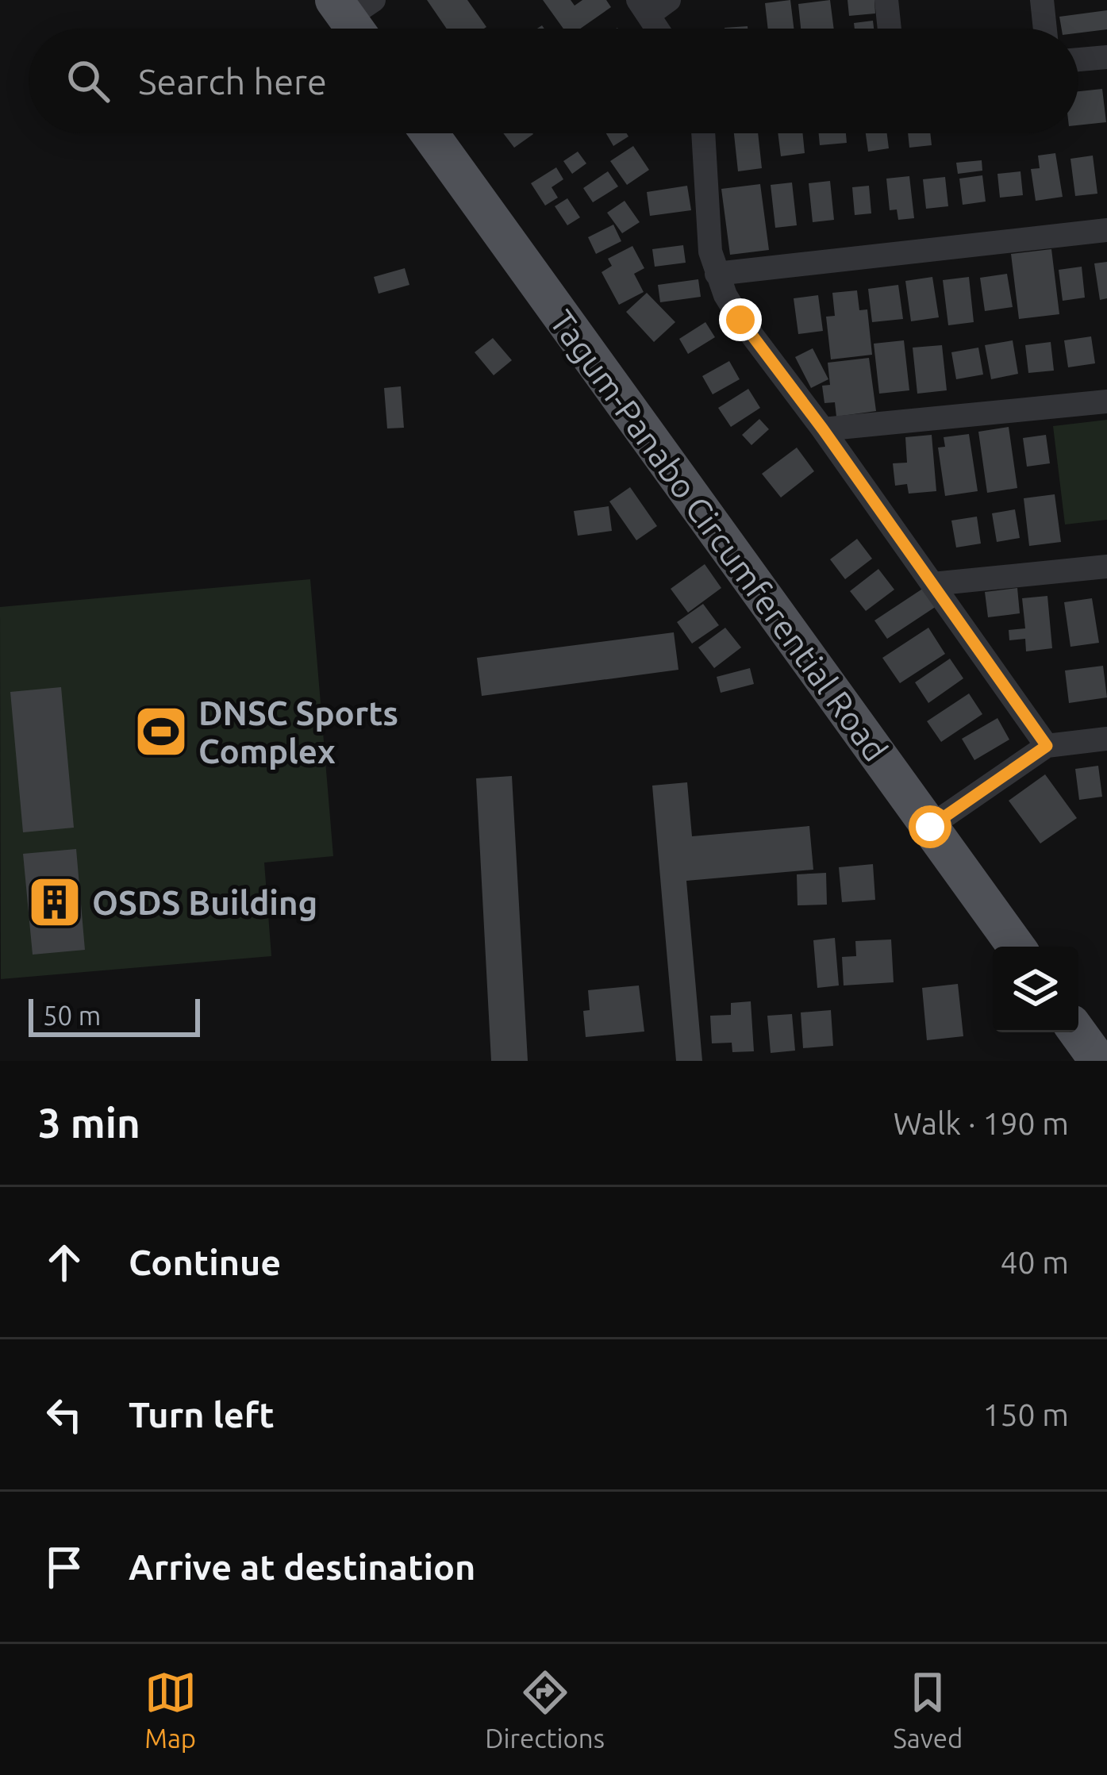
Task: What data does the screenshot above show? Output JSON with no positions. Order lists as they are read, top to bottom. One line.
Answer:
{"streets":{"main road":["Tagum-Panabo Circumferential Road"]},"places":{"sports":["DNSC Sports Complex"],"building":["OSDS Building"]},"scale_bar":"50 m","page":{"search":"Search here","scale":"50 m","heading":["3 min","Walk · 190 m"],"list":[["Continue","40 m"],["Turn left","150 m"],"Arrive at destination"],"nav":["Map","Directions","Saved"]}}
